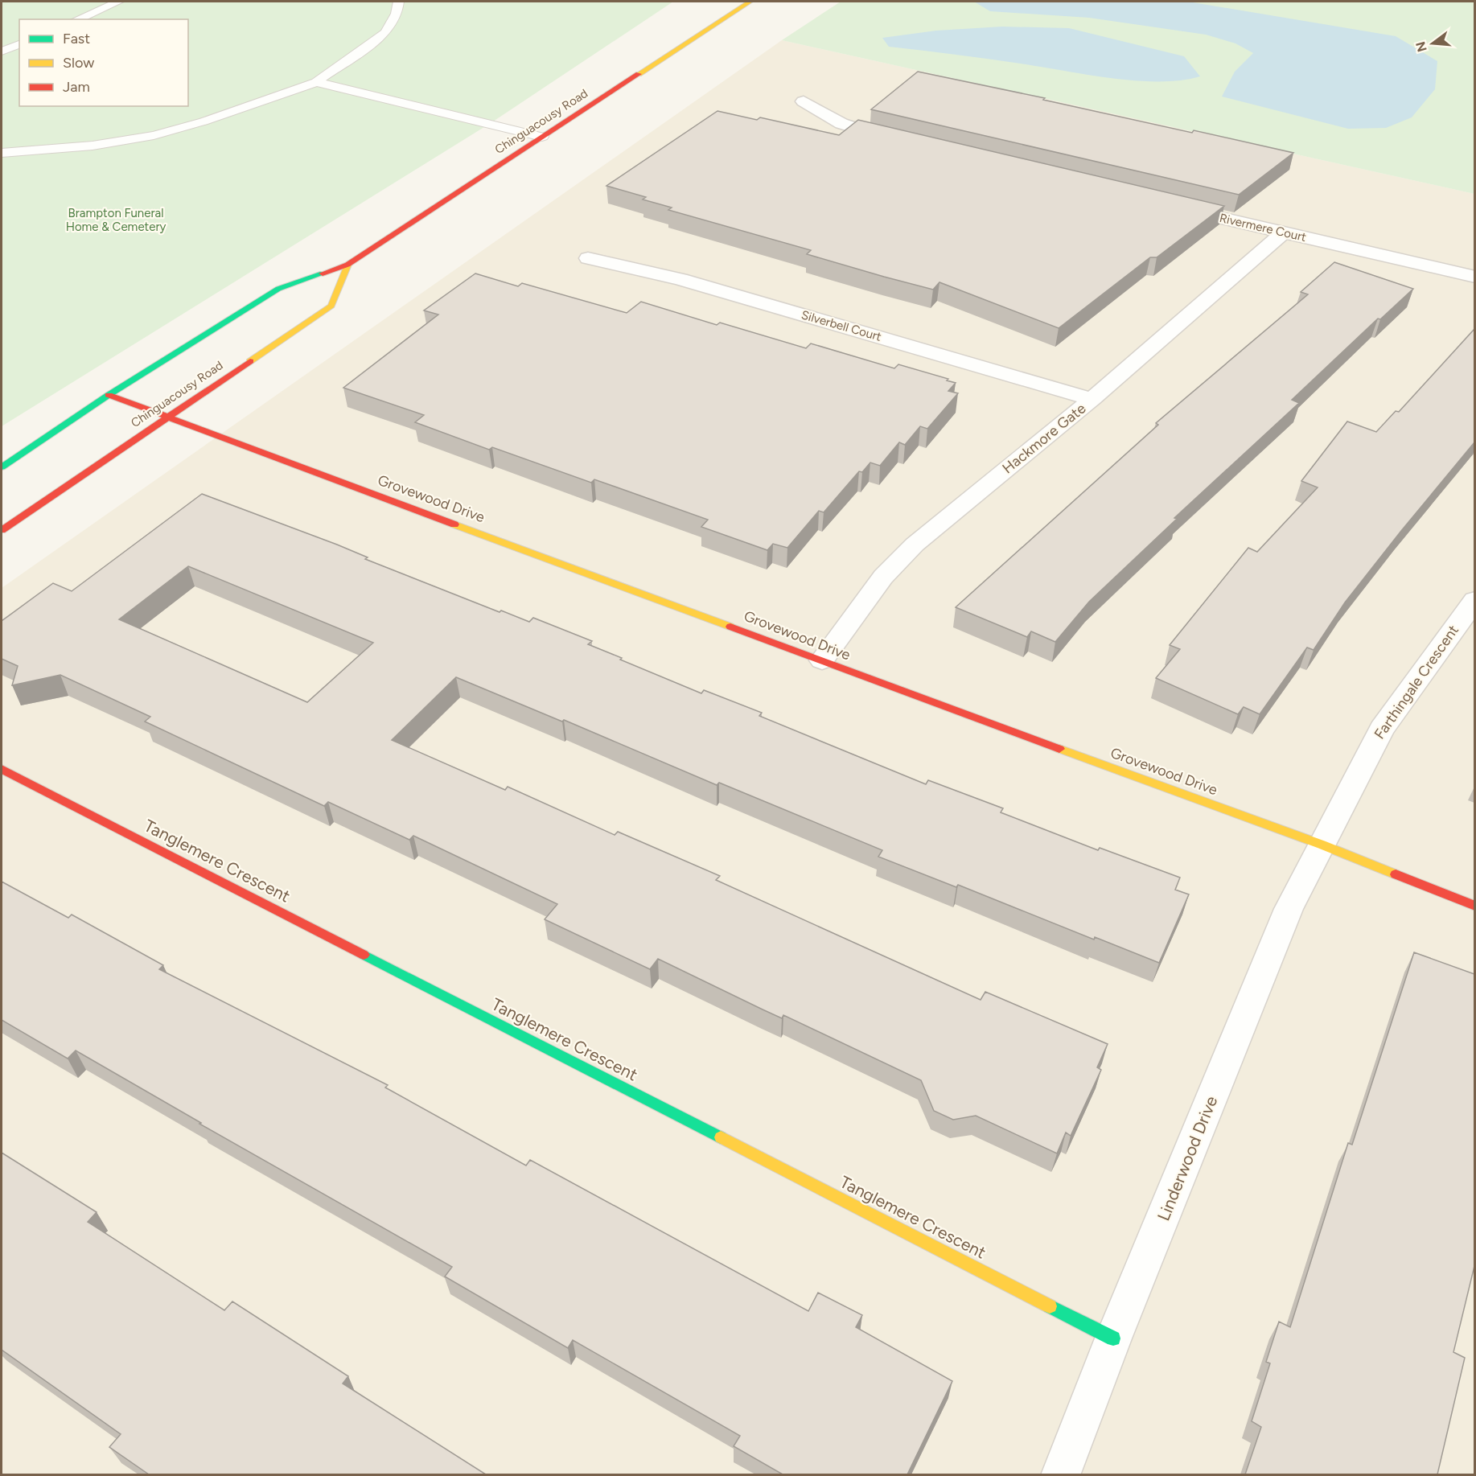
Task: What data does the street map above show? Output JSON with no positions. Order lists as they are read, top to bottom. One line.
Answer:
{"streets":{"street":["Chinguacousy Road","Rivermere Court","Silverbell Court","Hackmore Gate","Grovewood Drive","Farthingale Crescent","Tanglemere Crescent","Linderwood Drive"]},"crossings":[["Chinguacousy Road","Grovewood Drive"],["Rivermere Court","Hackmore Gate"],["Silverbell Court","Hackmore Gate"],["Hackmore Gate","Grovewood Drive"],["Grovewood Drive","Farthingale Crescent"],["Grovewood Drive","Linderwood Drive"],["Farthingale Crescent","Linderwood Drive"],["Tanglemere Crescent","Linderwood Drive"]],"parks":["Brampton Funeral Home & Cemetery"],"legend":["Fast","Slow","Jam"],"north":"left"}
